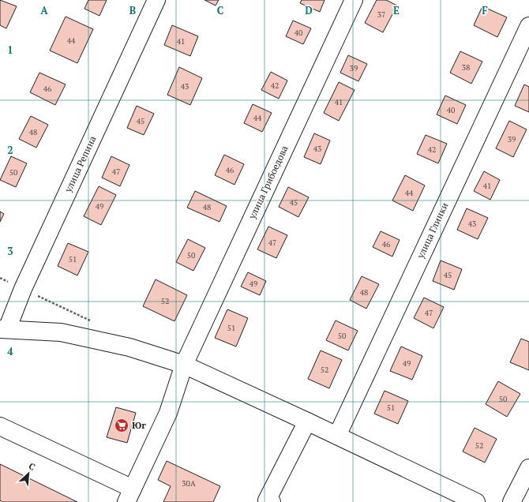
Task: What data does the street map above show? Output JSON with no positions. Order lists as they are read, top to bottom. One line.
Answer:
{"streets":{"street":["улица Репина","улица Грибоедова","улица Глинки"]},"places":{"supermarket":["Юг"]},"house_numbers":["37","40","44","41","38","39","42","43","46","41","40","44","45","48","39","43","42","46","47","50","41","44","45","49","48","43","47","46","50","51","45","49","48","52","47","51","50","49","52","50","51","52","30А"],"north":"top right","grid":{"columns":["A","B","C","D","E","F"],"rows":["1","2","3","4"]}}
